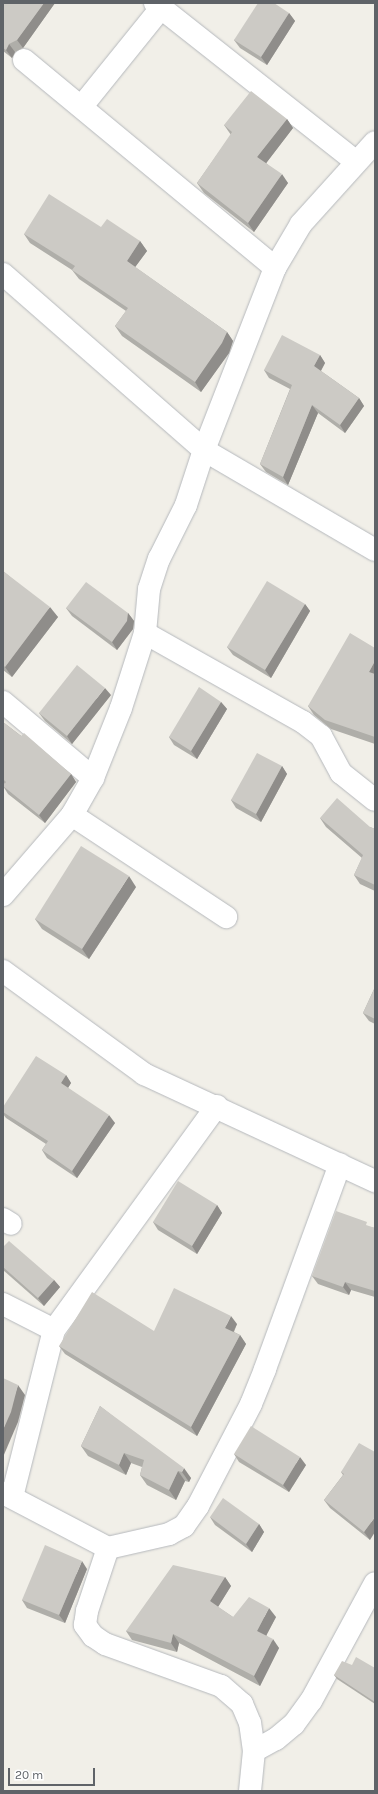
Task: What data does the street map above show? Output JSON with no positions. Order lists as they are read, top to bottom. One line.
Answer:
{"scale_bar":"20 m"}
